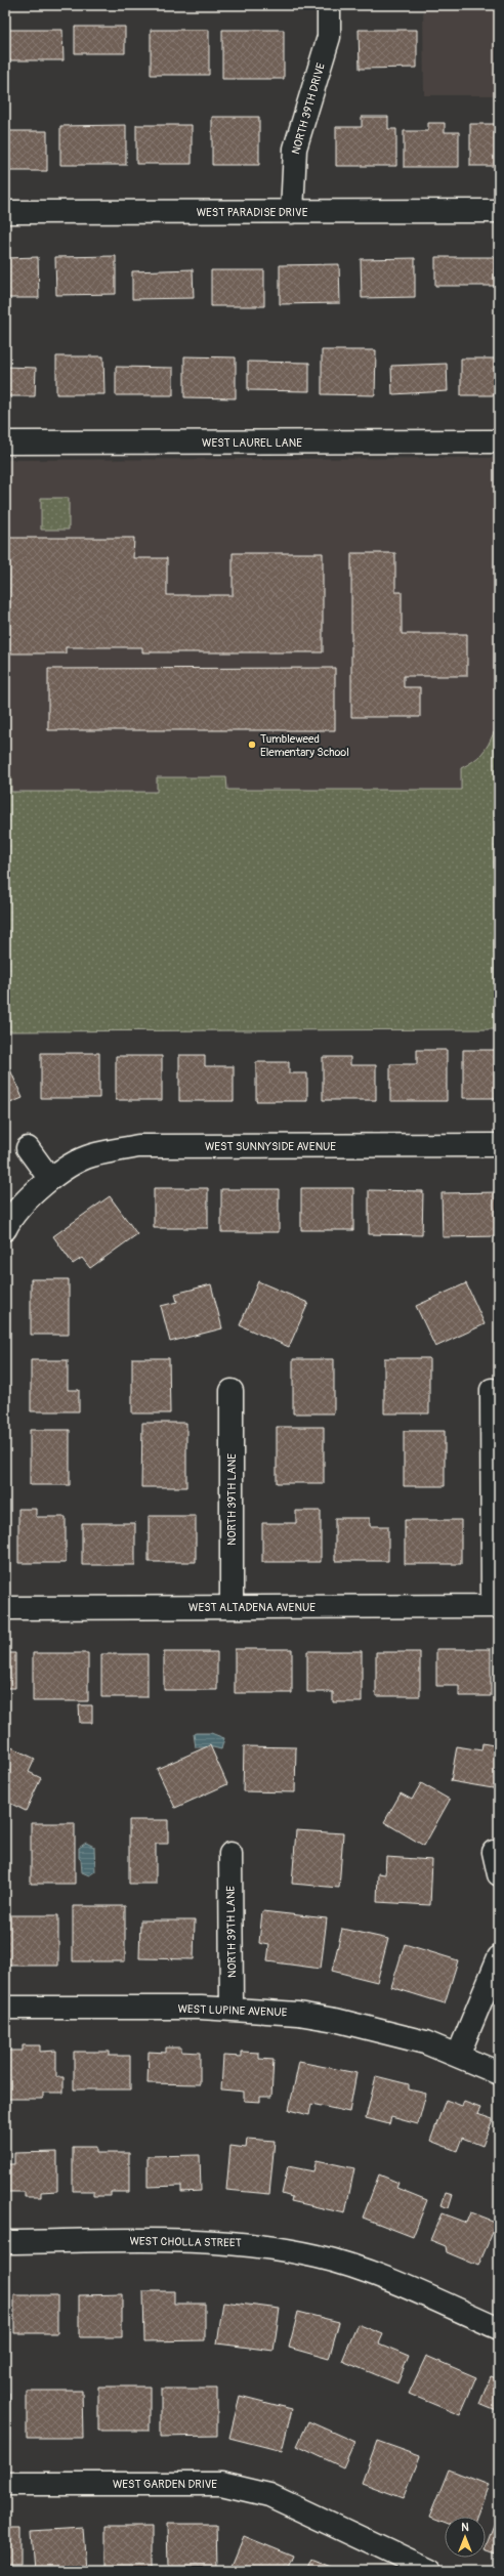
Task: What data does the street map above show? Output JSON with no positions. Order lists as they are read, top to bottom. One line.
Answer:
{"streets":{"street":["NORTH 39TH DRIVE","WEST PARADISE DRIVE","WEST LAUREL LANE","WEST SUNNYSIDE AVENUE","NORTH 39TH LANE","WEST ALTADENA AVENUE","WEST LUPINE AVENUE","WEST CHOLLA STREET","WEST GARDEN DRIVE"]},"crossings":[["NORTH 39TH DRIVE","WEST PARADISE DRIVE"],["NORTH 39TH LANE","WEST ALTADENA AVENUE"],["NORTH 39TH LANE","WEST LUPINE AVENUE"]],"places":["Tumbleweed Elementary School"],"north":"top"}
